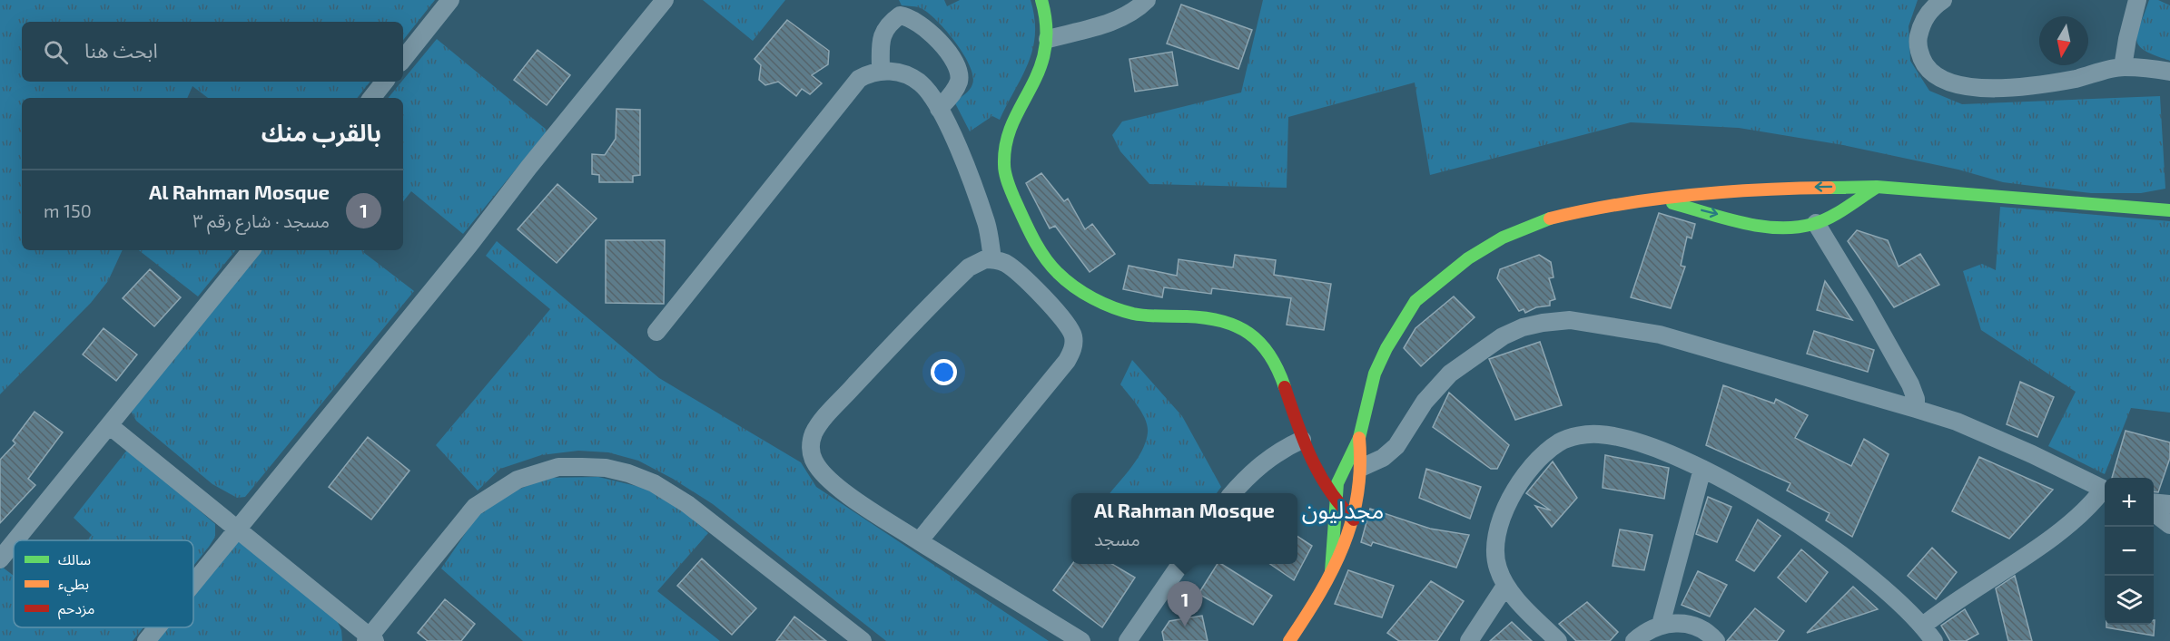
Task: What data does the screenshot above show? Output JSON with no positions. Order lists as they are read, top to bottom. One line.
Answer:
{"districts":["مجدليون"],"legend":["سالك","بطيء","مزدحم"],"north":"bottom","page":{"search":"ابحث هنا","heading":"بالقرب منك","list":[{"mark":"1","name":"Al Rahman Mosque","note":"مسجد · شارع رقم ٣","value":"150 m"}],"map_buttons":["+","−"],"popup":["Al Rahman Mosque","مسجد"],"pins":"1"}}
